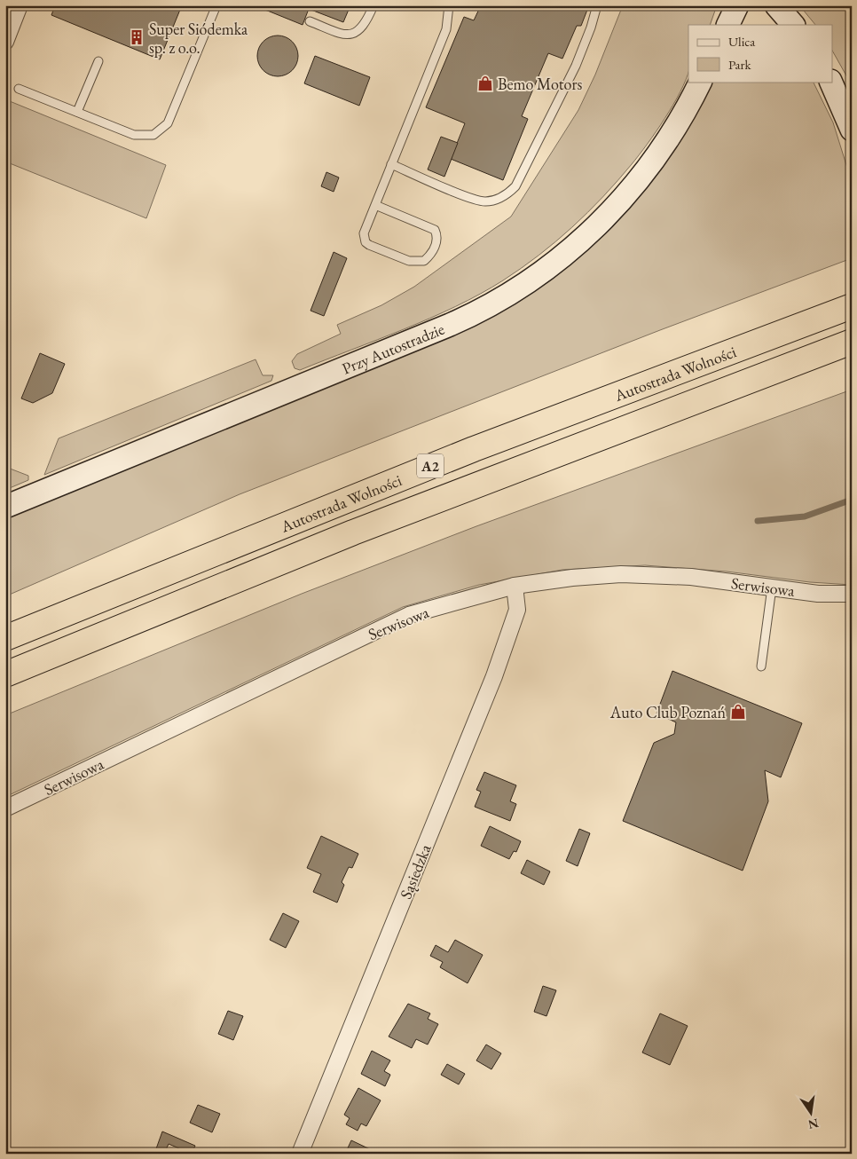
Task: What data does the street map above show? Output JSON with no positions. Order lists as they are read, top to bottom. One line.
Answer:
{"streets":{"highway":["Autostrada Wolności","A2"],"street":["Przy Autostradzie","Serwisowa","Sąsiedzka"]},"crossings":[["Serwisowa","Sąsiedzka"]],"places":{"building":["Super Siódemka sp. z o.o."],"shop":["Bemo Motors","Auto Club Poznań"]},"legend":["Ulica","Park"],"north":"bottom"}
